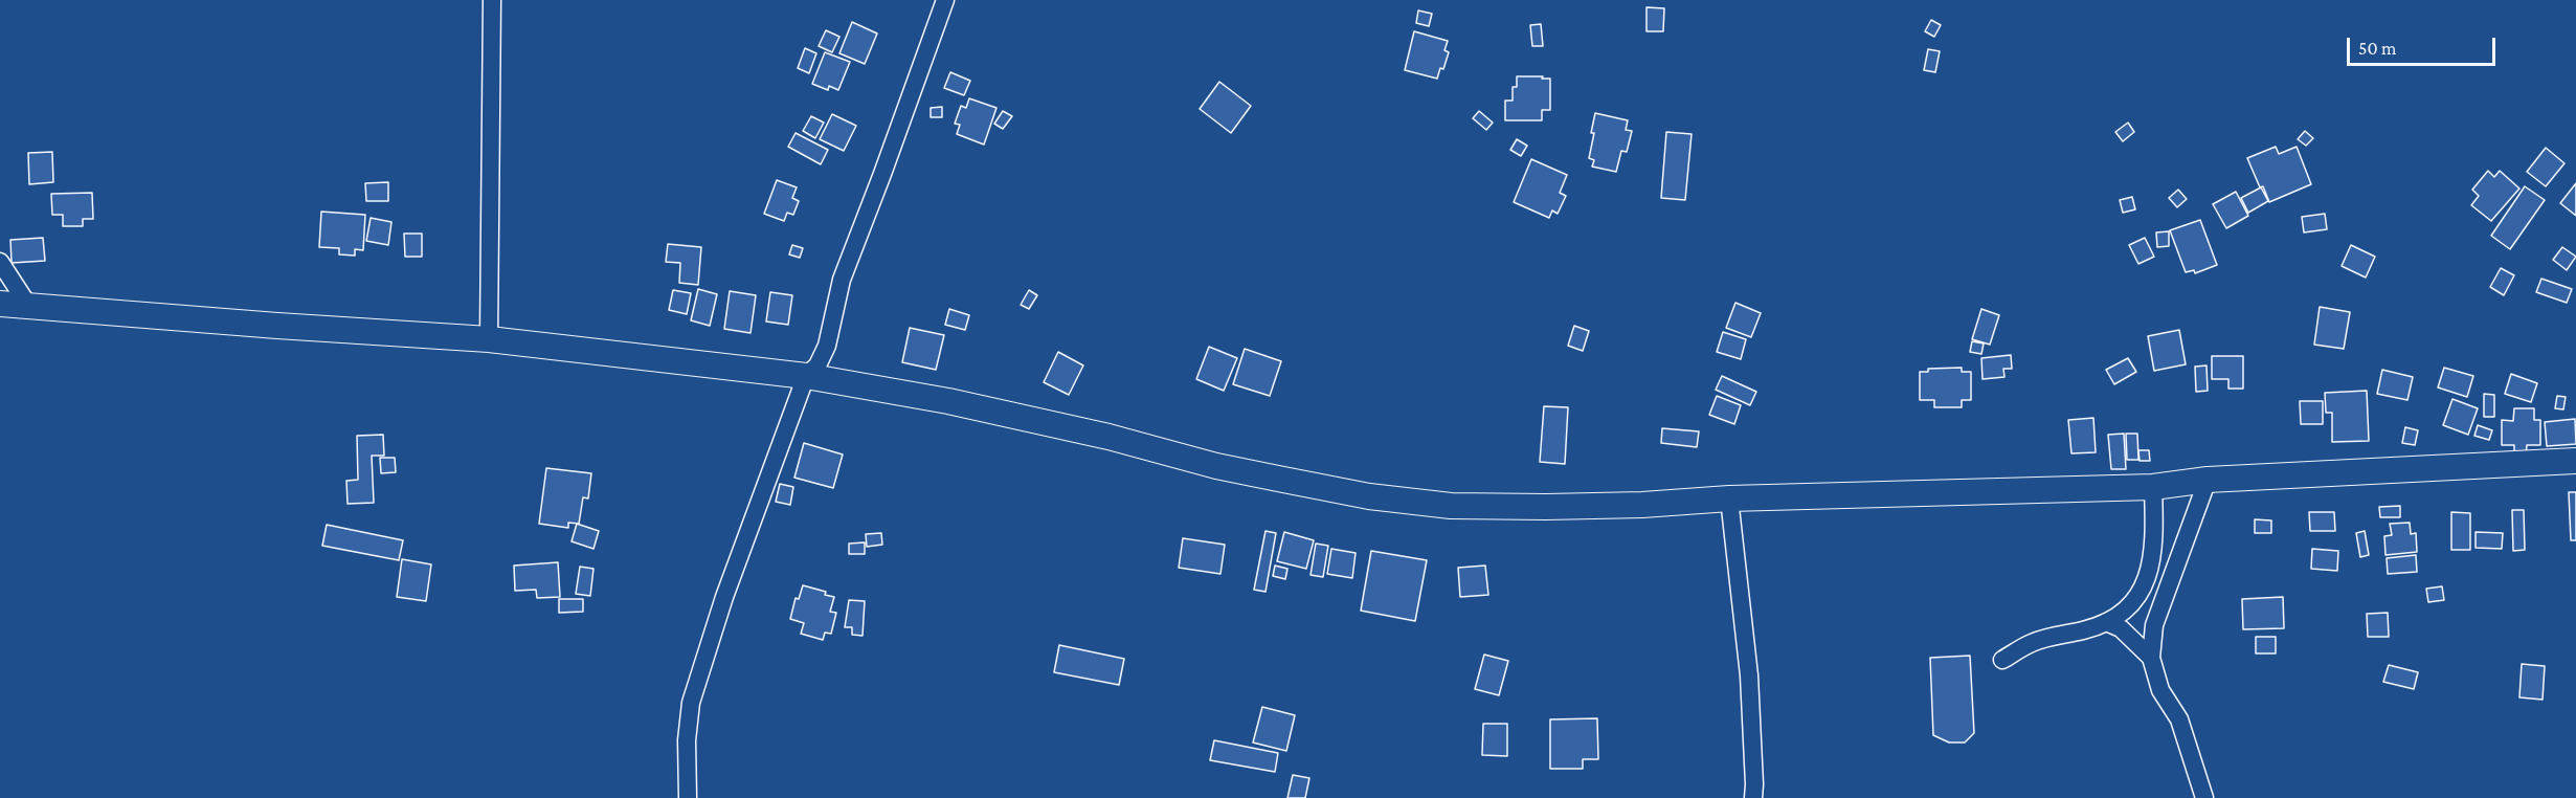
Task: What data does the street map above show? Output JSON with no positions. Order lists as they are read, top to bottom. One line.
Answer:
{"scale_bar":"50 m"}
